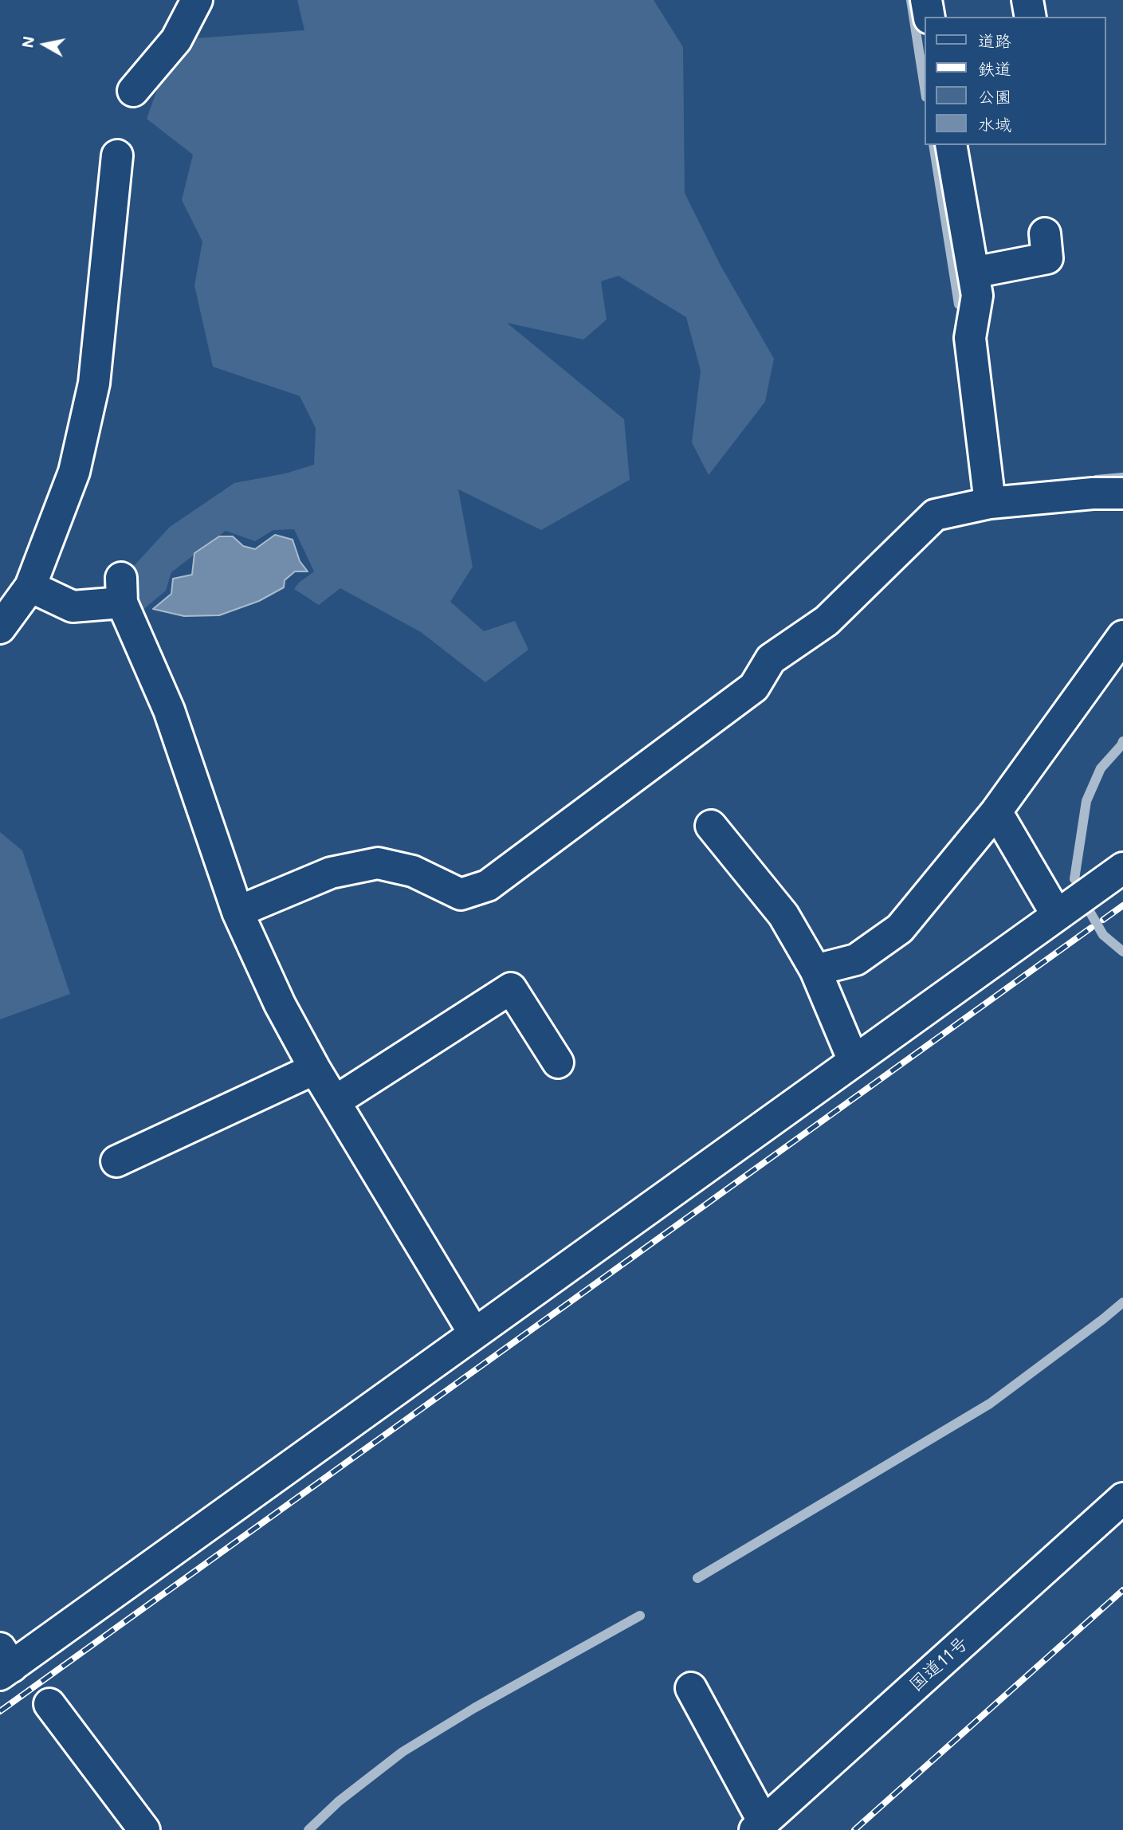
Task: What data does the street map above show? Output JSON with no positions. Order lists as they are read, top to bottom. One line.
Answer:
{"streets":{"main road":["国道11号"]},"legend":["道路","鉄道","公園","水域"],"north":"left"}
